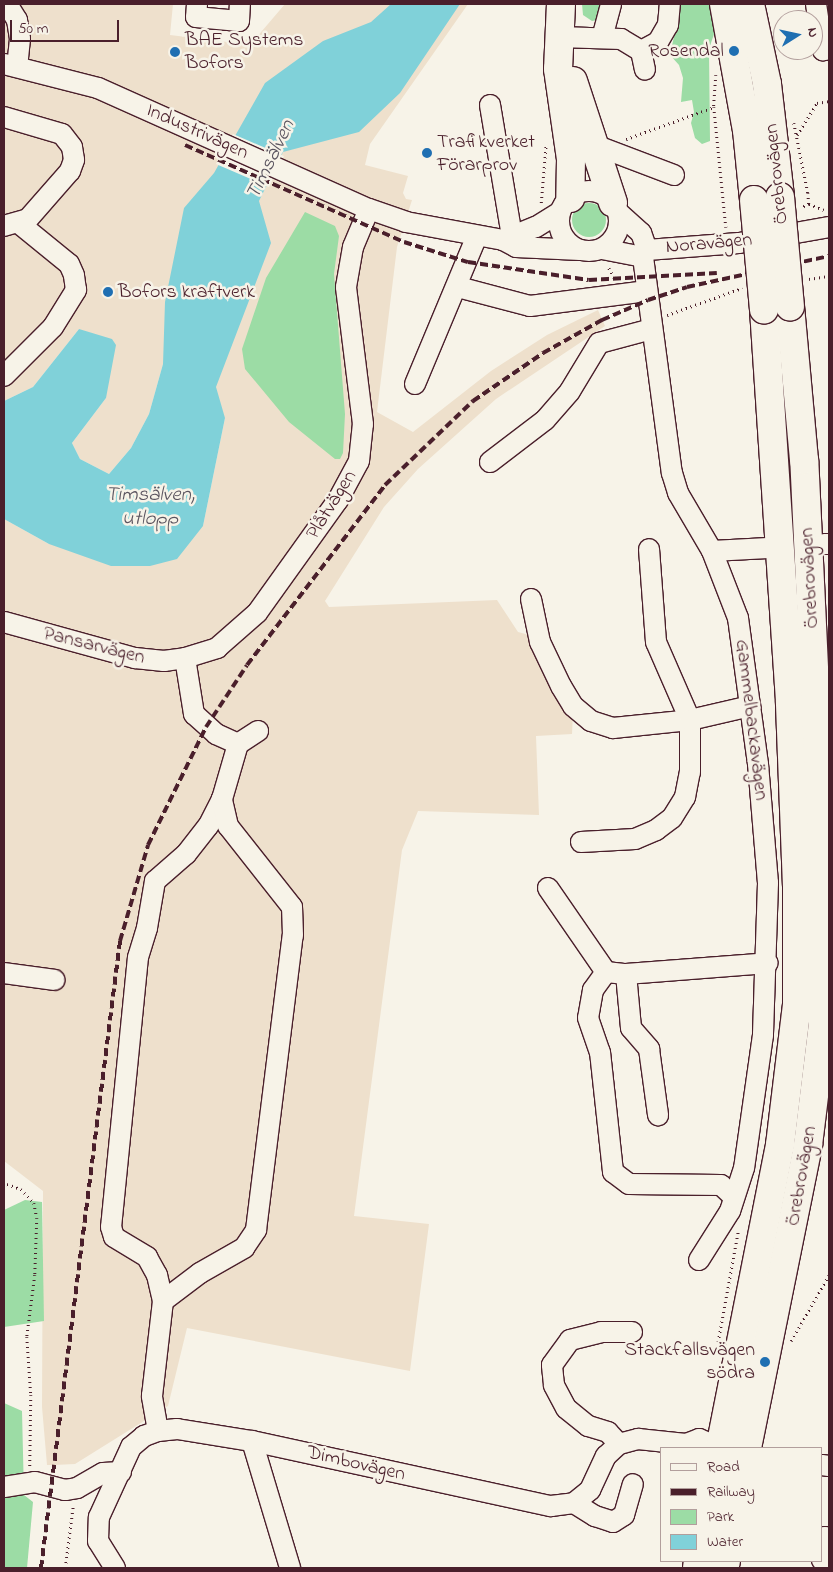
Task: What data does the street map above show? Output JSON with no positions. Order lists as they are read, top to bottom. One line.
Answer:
{"streets":{"highway":["Örebrovägen"],"street":["Industrivägen","Noravägen","Plåtvägen","Pansarvägen","Gammelbackavägen","Dimbovägen"]},"crossings":[["Industrivägen","Noravägen"],["Industrivägen","Plåtvägen"],["Noravägen","Gammelbackavägen"],["Plåtvägen","Pansarvägen"]],"water":["Timsälven","Timsälven, utlopp"],"places":["Rosendal","BAE Systems Bofors","Trafikverket Förarprov","Bofors kraftverk","Stackfallsvägen södra"],"legend":["Road","Railway","Park","Water"],"scale_bar":"50 m","north":"right"}
